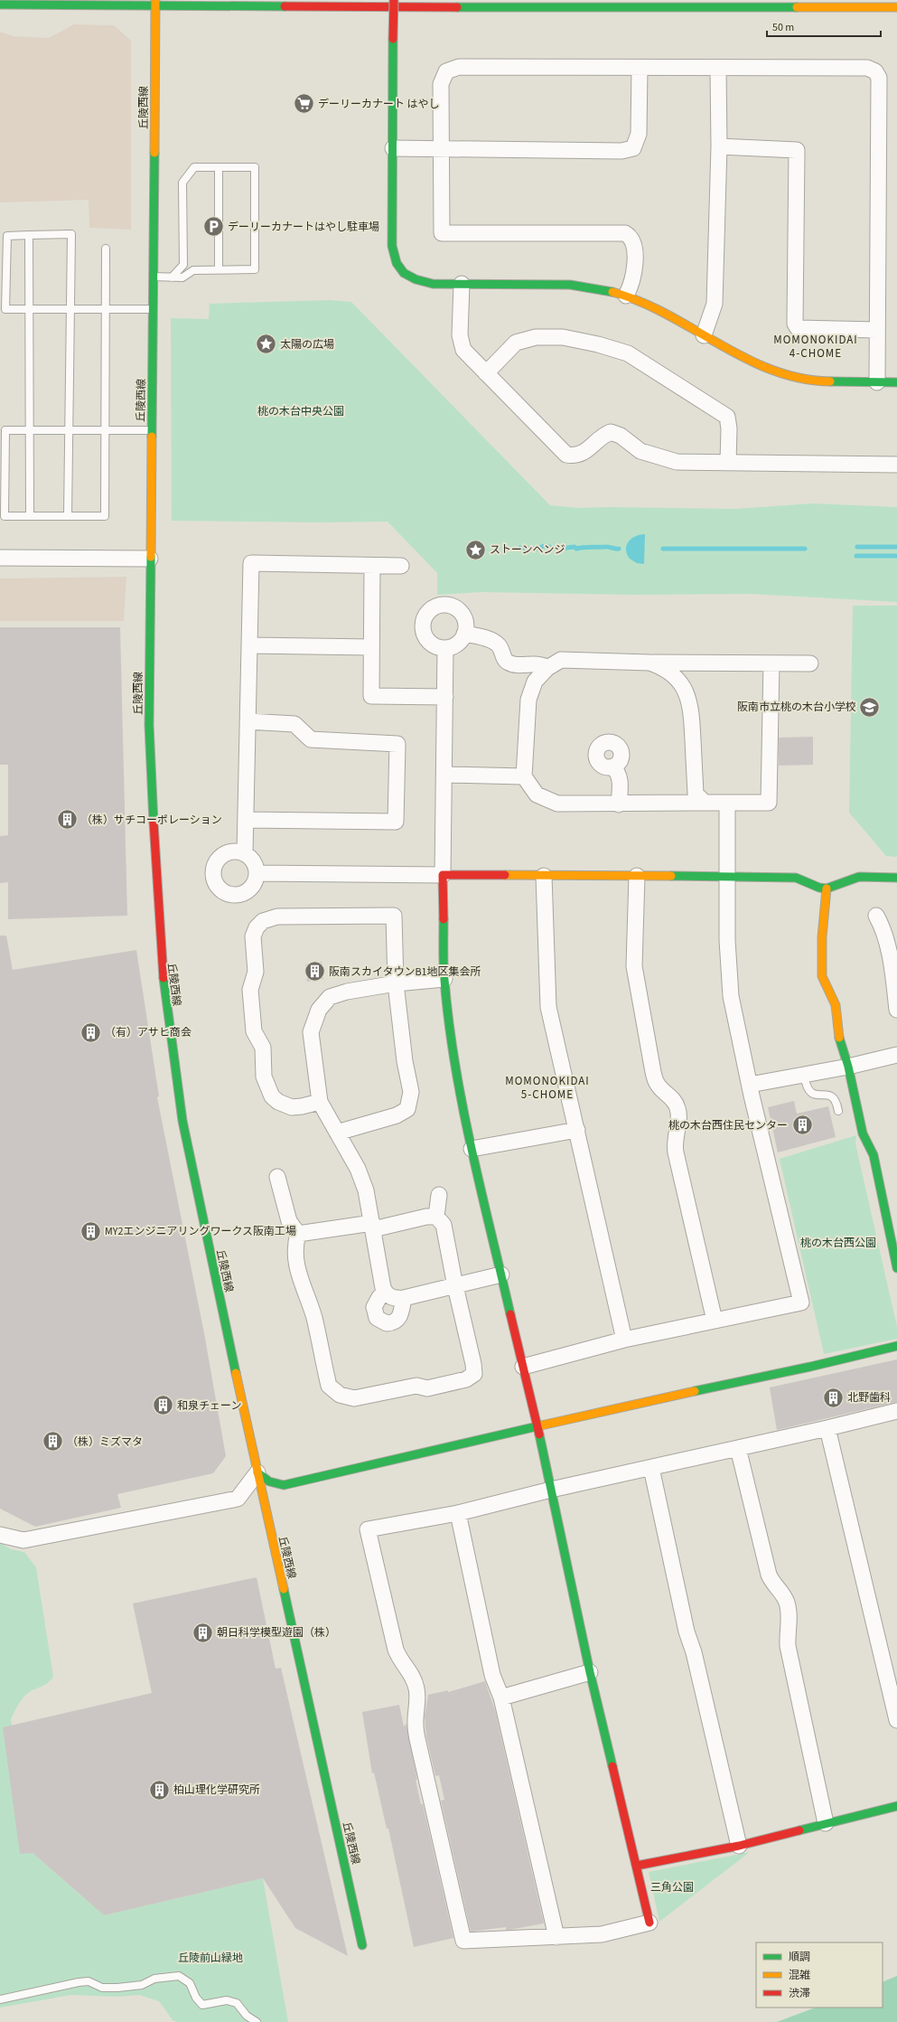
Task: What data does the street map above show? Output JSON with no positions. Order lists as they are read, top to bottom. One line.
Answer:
{"streets":{"street":["丘陵西線"]},"districts":["MOMONOKIDAI 4-CHOME","MOMONOKIDAI 5-CHOME"],"parks":["桃の木台中央公園","桃の木台西公園","三角公園","丘陵前山緑地"],"places":{"supermarket":["デーリーカナート はやし"],"parking":["デーリーカナートはやし駐車場"],"place":["太陽の広場","ストーンヘンジ"],"school or university":["阪南市立桃の木台小学校"],"building":["（株）サチコーポレーション","阪南スカイタウンB1地区集会所","（有）アサヒ商会","桃の木台西住民センター","MY2エンジニアリングワークス阪南工場","北野歯科","和泉チェーン","（株）ミズマタ","朝日科学模型遊園（株）","柏山理化学研究所"]},"legend":["順調","混雑","渋滞"],"scale_bar":"50 m"}
